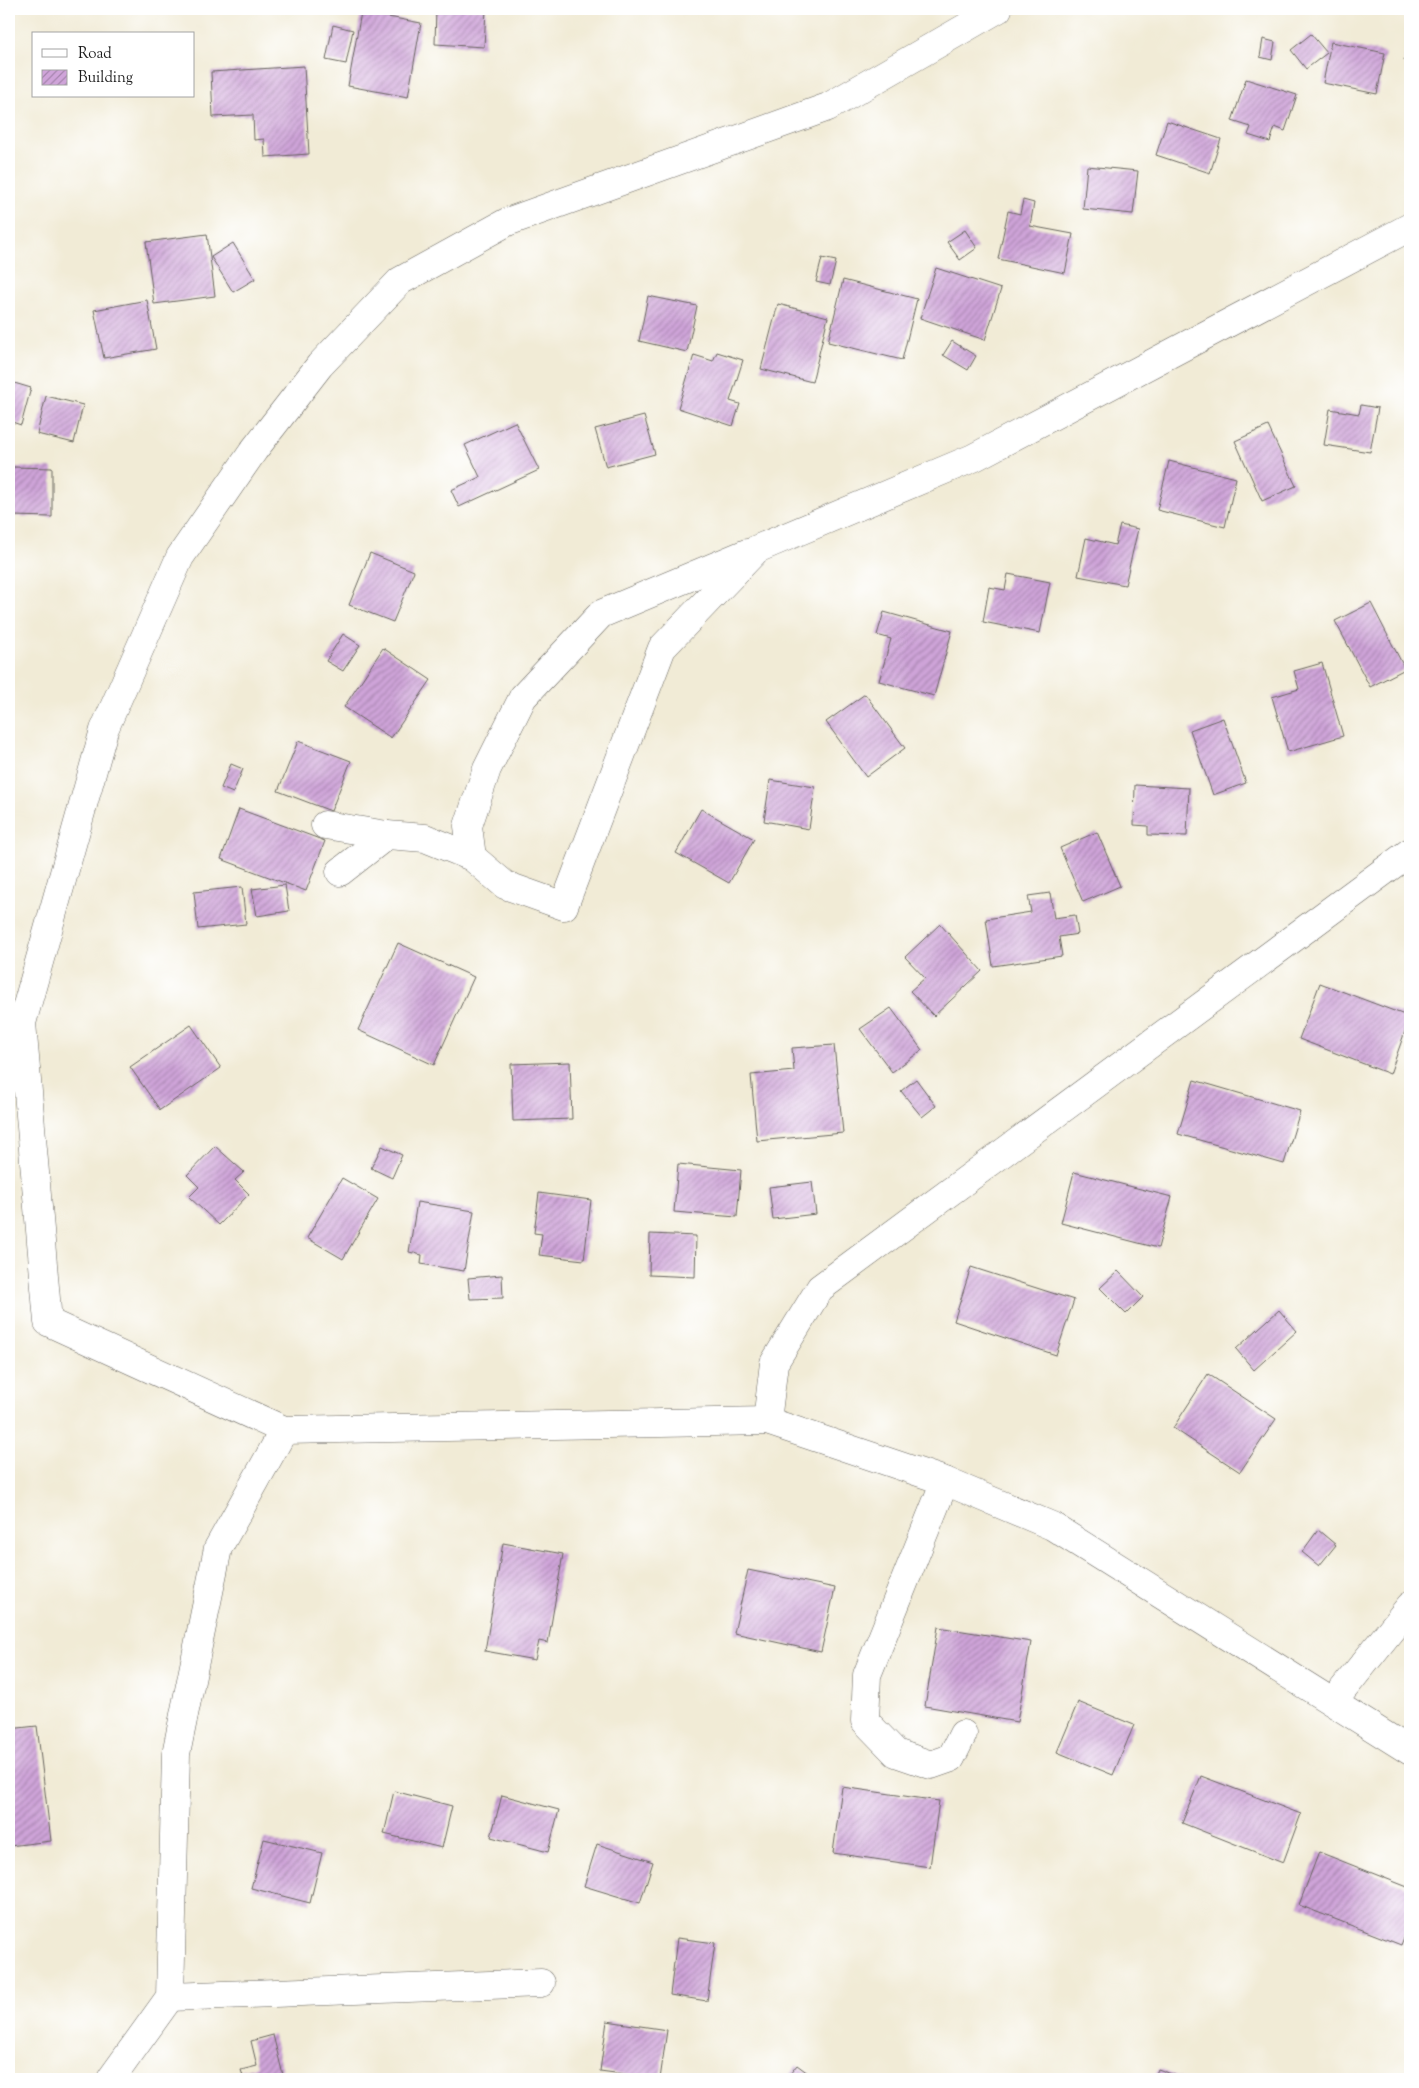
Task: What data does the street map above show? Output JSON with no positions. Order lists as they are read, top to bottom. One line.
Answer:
{"legend":["Road","Building"]}
